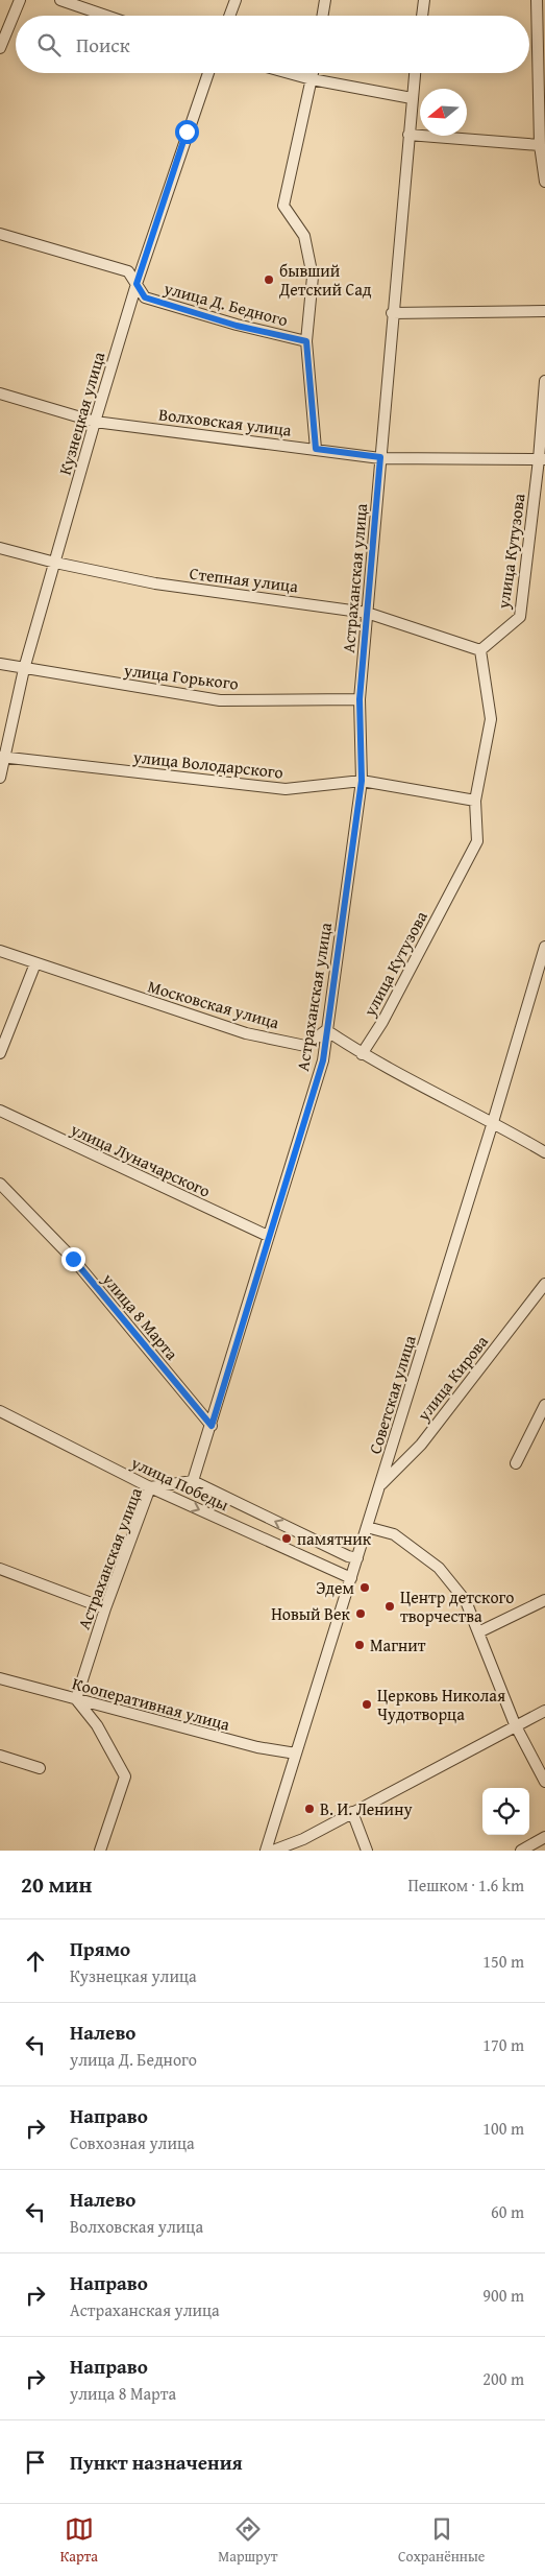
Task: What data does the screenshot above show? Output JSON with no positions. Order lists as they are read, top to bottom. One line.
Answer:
{"streets":{"street":["улица Д. Бедного","Кузнецкая улица","Волховская улица","улица Кутузова","Астраханская улица","Степная улица","улица Горького","улица Володарского","Московская улица","улица Луначарского","улица 8 Марта","улица Кирова","Советская улица","улица Победы","Кооперативная улица"]},"crossings":[["улица Д. Бедного","Кузнецкая улица"],["Кузнецкая улица","Волховская улица"],["Кузнецкая улица","Степная улица"],["Кузнецкая улица","улица Горького"],["Кузнецкая улица","улица Володарского"],["Волховская улица","улица Кутузова"],["Волховская улица","Астраханская улица"],["улица Кутузова","Степная улица"],["улица Кутузова","улица Володарского"],["Астраханская улица","Степная улица"],["Астраханская улица","улица Горького"],["Астраханская улица","улица Володарского"],["Астраханская улица","Московская улица"],["Астраханская улица","улица Луначарского"],["Астраханская улица","улица 8 Марта"],["Астраханская улица","улица Победы"],["Астраханская улица","Кооперативная улица"],["улица Кирова","Советская улица"],["Советская улица","улица Победы"],["Советская улица","Кооперативная улица"]],"places":["бывший Детский Сад","памятник","Эдем","Центр детского творчества","Новый Век","Магнит","Церковь Николая Чудотворца","В. И. Ленину"],"north":"left","page":{"search":"Поиск","heading":["20 мин","Пешком · 1.6 km"],"list":[["Прямо","Кузнецкая улица","150 m"],["Налево","улица Д. Бедного","170 m"],["Направо","Совхозная улица","100 m"],["Налево","Волховская улица","60 m"],["Направо","Астраханская улица","900 m"],["Направо","улица 8 Марта","200 m"],"Пункт назначения"],"nav":["Карта","Маршрут","Сохранённые"]}}
